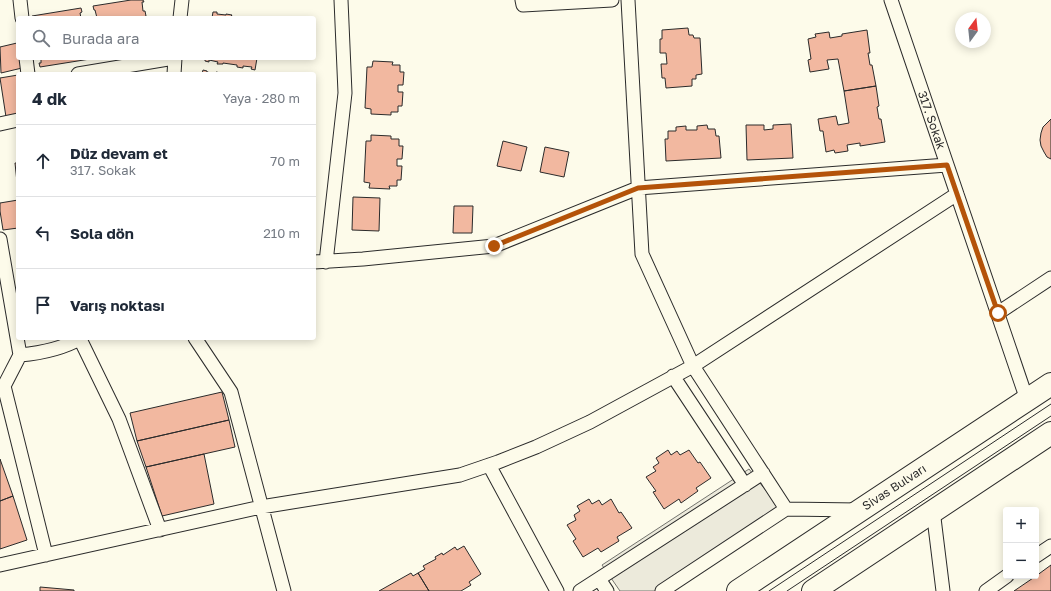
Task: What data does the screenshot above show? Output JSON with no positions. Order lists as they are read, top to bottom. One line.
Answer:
{"streets":{"highway":["Sivas Bulvarı"],"street":["317. Sokak"]},"crossings":[["317. Sokak","Sivas Bulvarı"]],"north":"top","page":{"search":"Burada ara","heading":["4 dk","Yaya · 280 m"],"list":[["Düz devam et","317. Sokak","70 m"],["Sola dön","210 m"],"Varış noktası"],"map_buttons":["+","−"]}}
